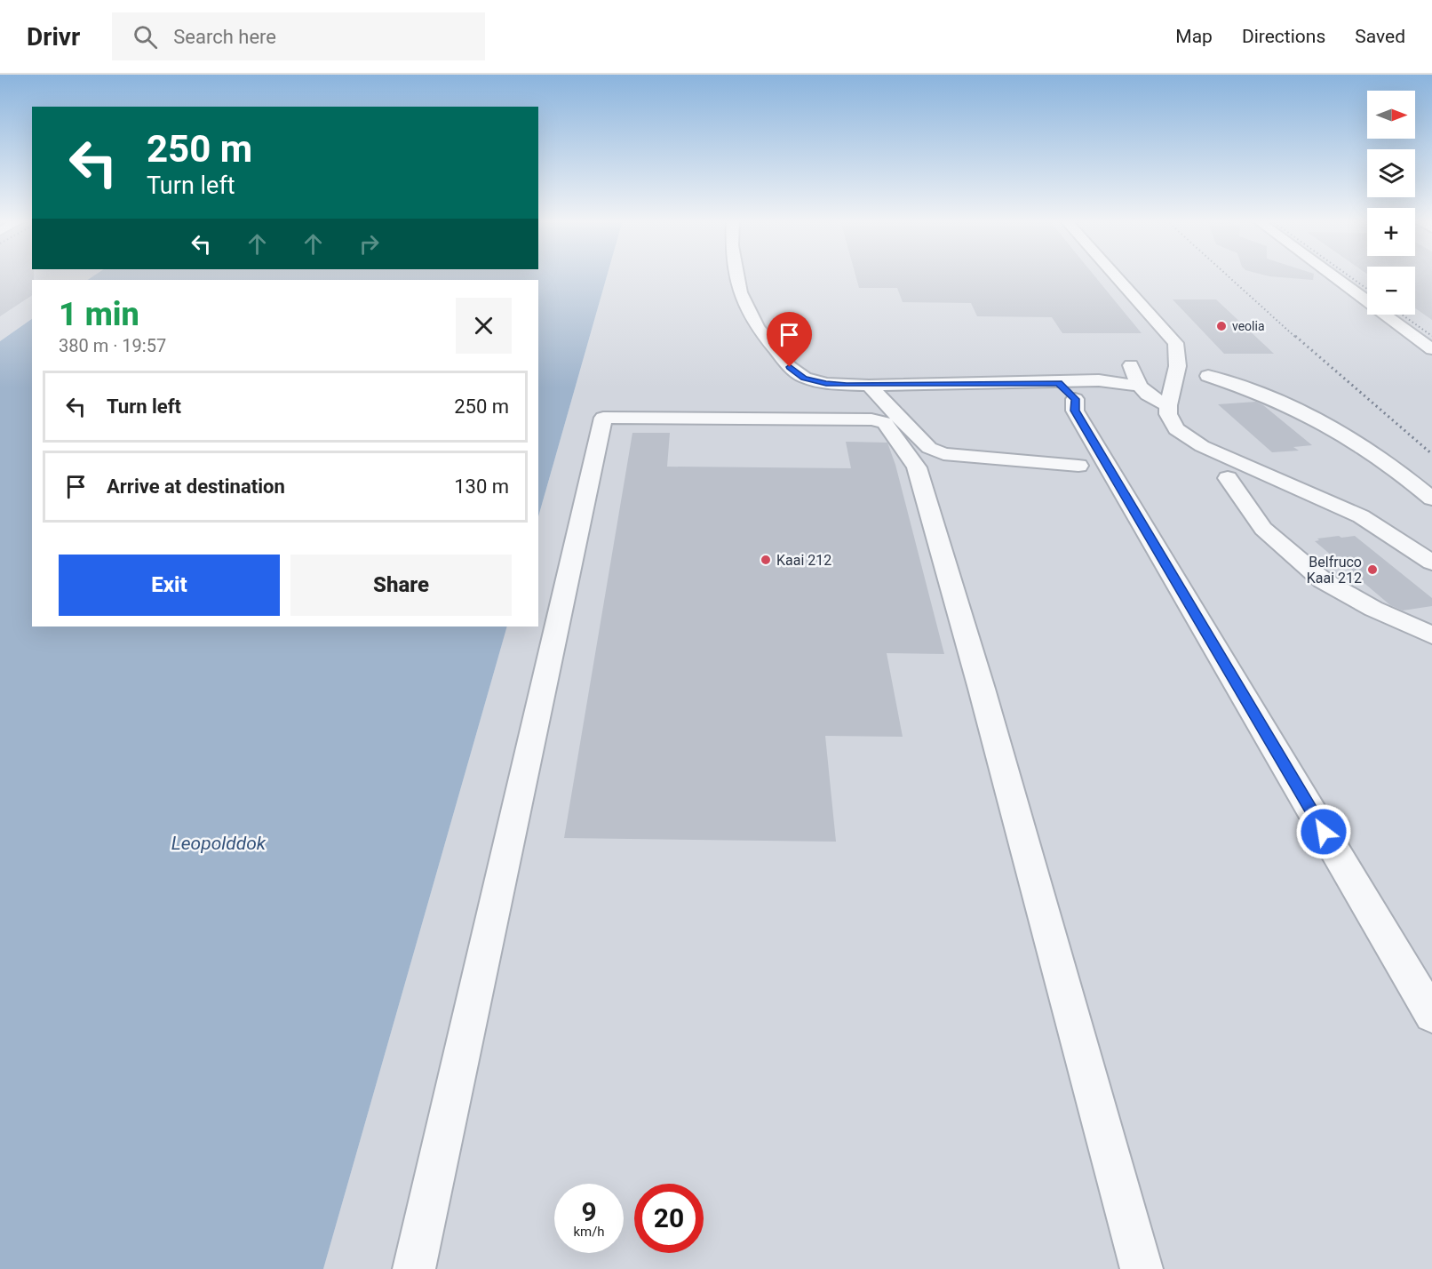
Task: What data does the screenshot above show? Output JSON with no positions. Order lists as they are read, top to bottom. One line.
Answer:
{"water":["Leopolddok"],"places":["veolia","Kaai 212","Belfruco Kaai 212"],"north":"right","page":{"header":"Drivr","search":"Search here","nav":["Map","Directions","Saved"],"map_buttons":["+","−"],"turn":["250 m","Turn left"],"heading":["1 min","380 m · 19:57"],"list":[{"name":"Turn left","value":"250 m"},{"name":"Arrive at destination","value":"130 m"}],"buttons":["Exit","Share"],"speed":"9 km/h","limit":"20"}}
